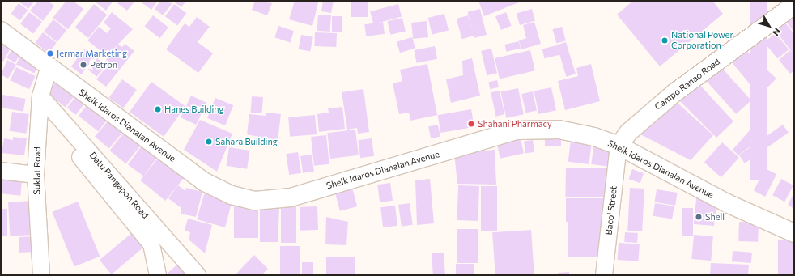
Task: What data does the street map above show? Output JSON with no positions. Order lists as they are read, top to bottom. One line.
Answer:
{"streets":{"main road":["Campo Ranao Road","Sheik Idaros Dianalan Avenue"],"street":["Suklat Road","Datu Pangapon Road","Bacol Street"]},"crossings":[["Campo Ranao Road","Sheik Idaros Dianalan Avenue"],["Campo Ranao Road","Bacol Street"],["Sheik Idaros Dianalan Avenue","Suklat Road"],["Sheik Idaros Dianalan Avenue","Bacol Street"],["Suklat Road","Datu Pangapon Road"]],"places":["National Power Corporation","Jermar Marketing","Petron","Hanes Building","Shahani Pharmacy","Sahara Building","Shell"],"north":"bottom right"}
